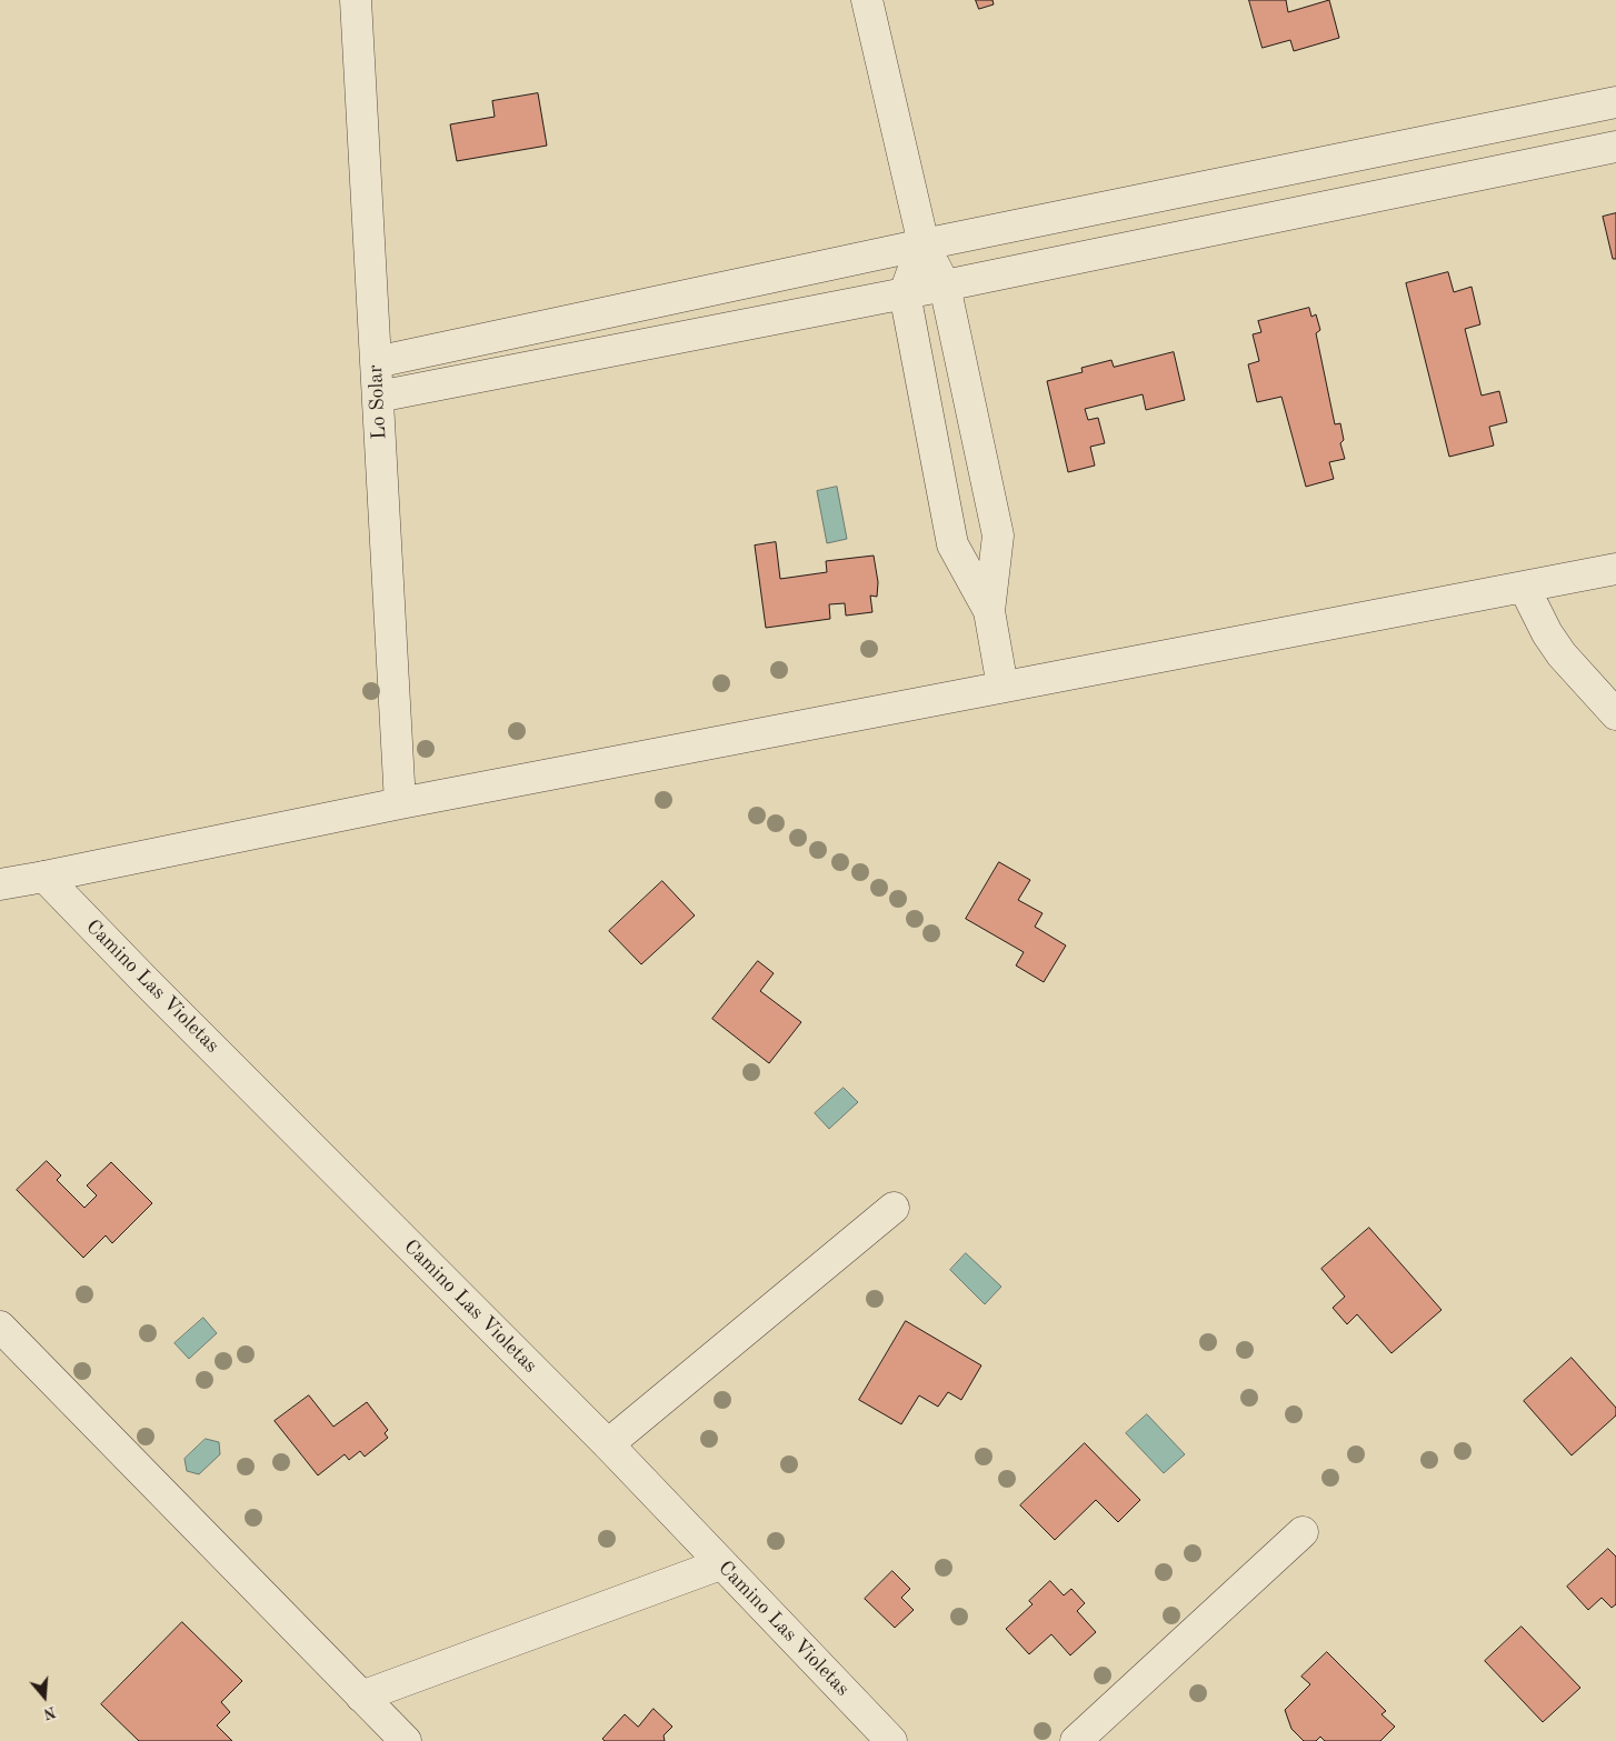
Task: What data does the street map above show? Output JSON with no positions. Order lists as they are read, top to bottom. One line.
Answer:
{"streets":{"street":["Lo Solar","Camino Las Violetas"]},"north":"bottom"}
